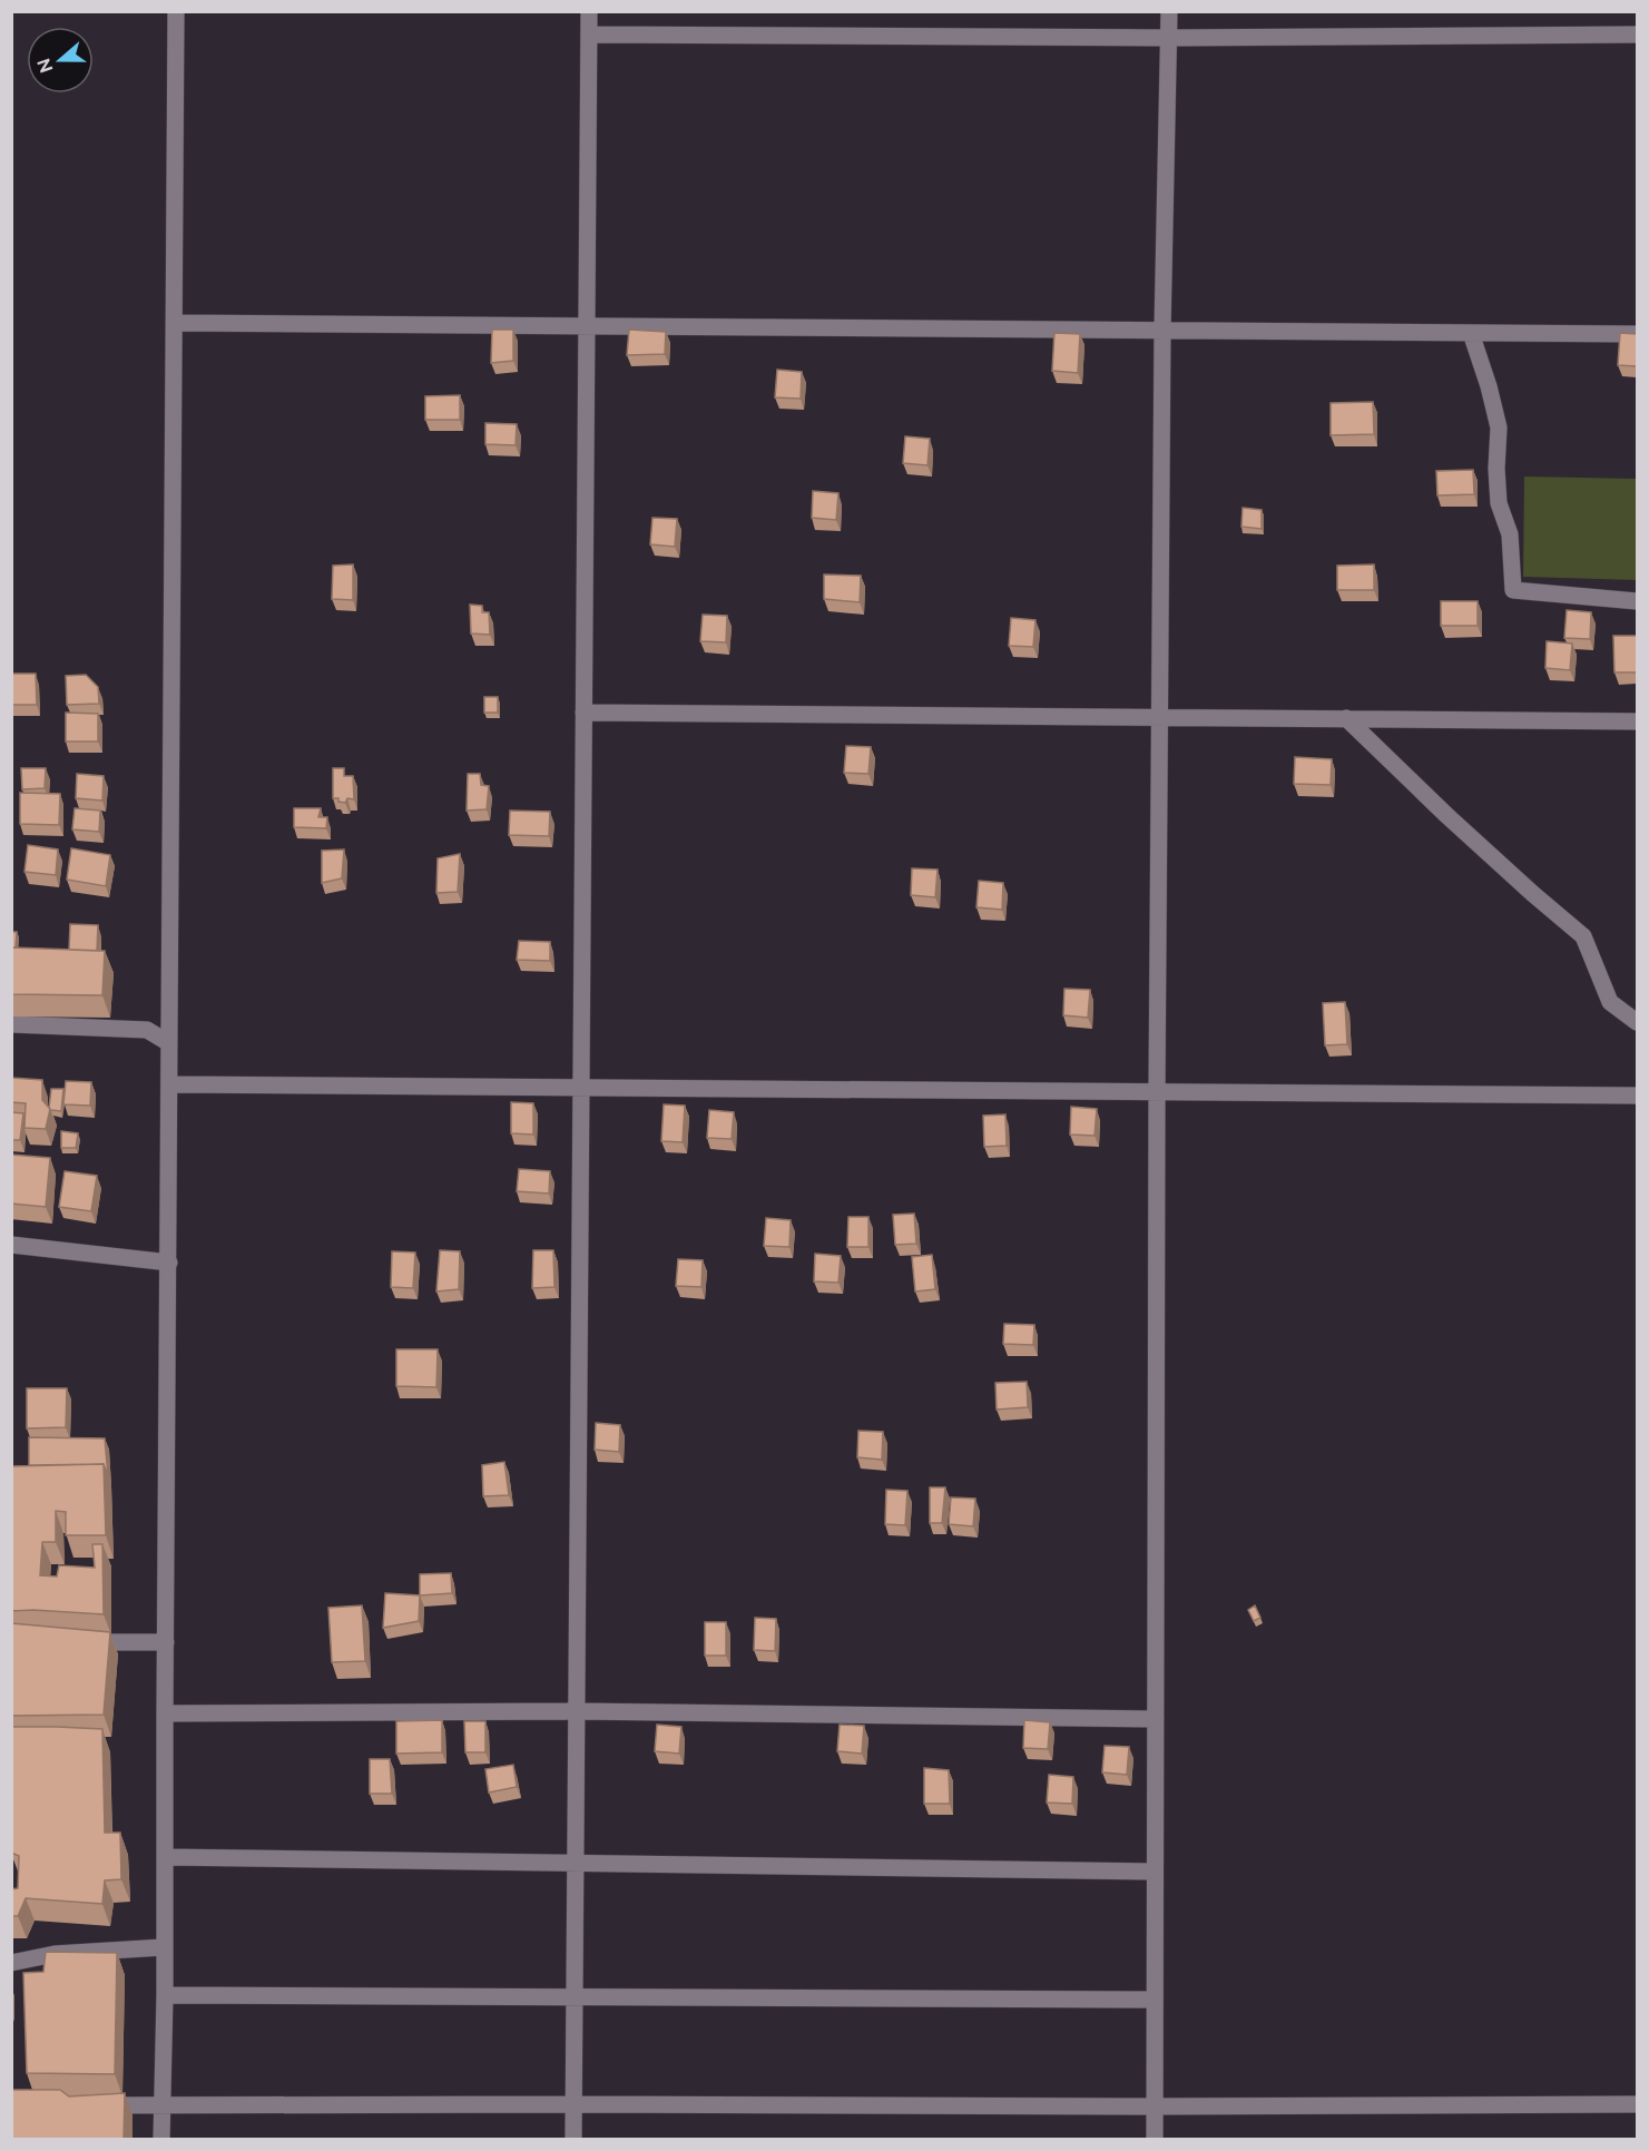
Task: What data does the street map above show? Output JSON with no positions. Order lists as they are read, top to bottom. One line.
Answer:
{"north":"left"}
